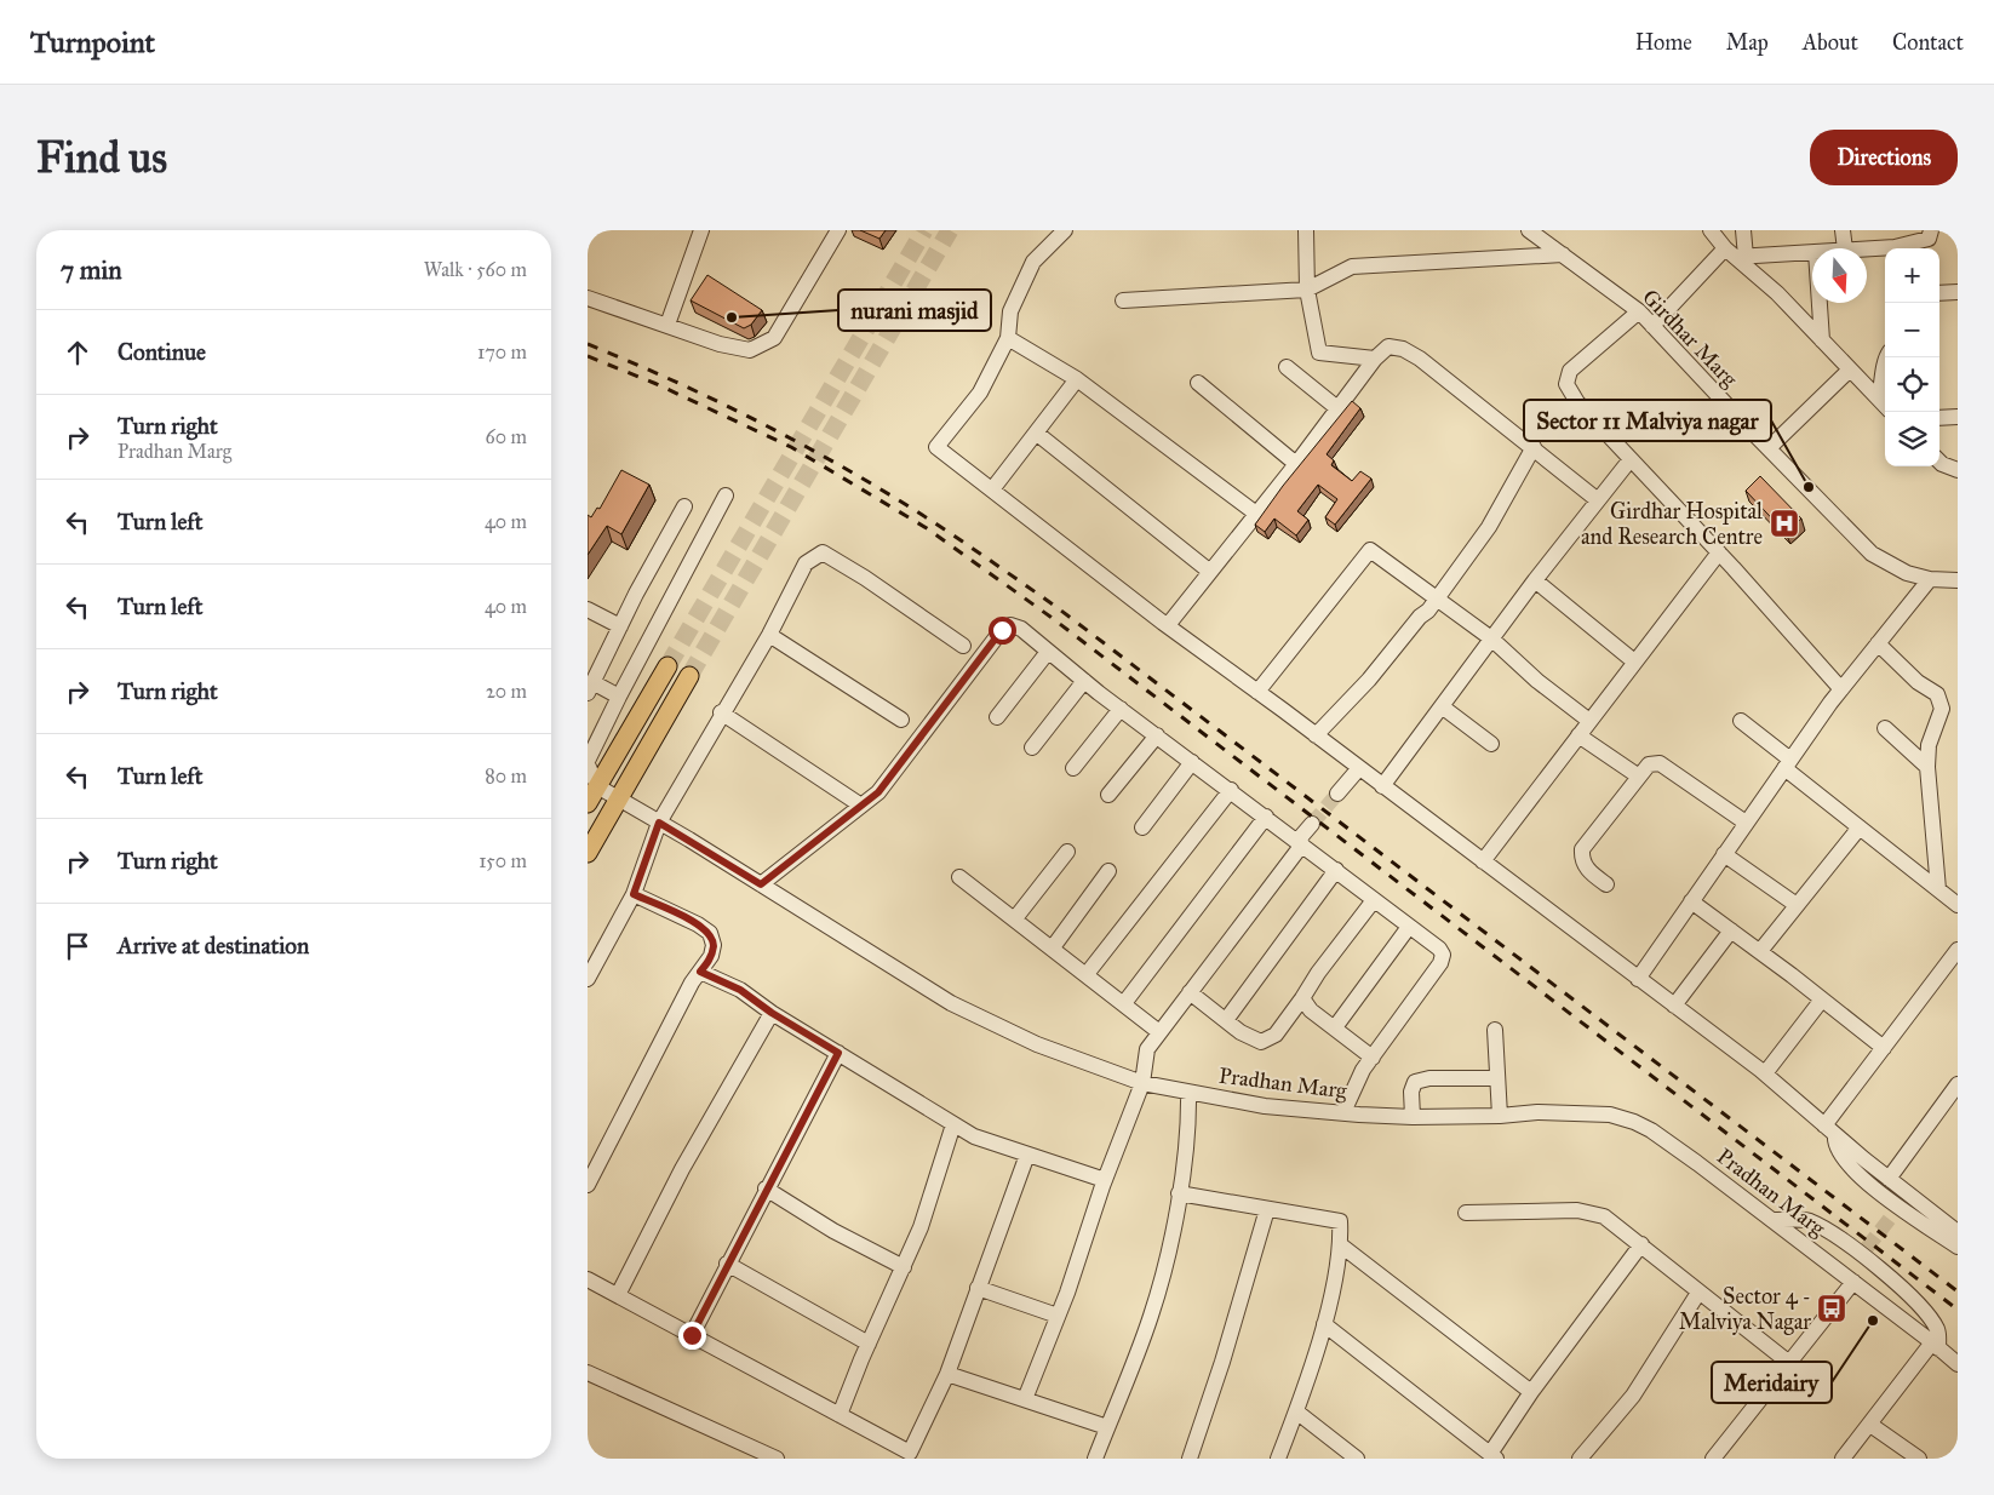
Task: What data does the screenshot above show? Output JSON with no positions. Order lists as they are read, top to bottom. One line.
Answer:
{"streets":{"street":["Girdhar Marg","Pradhan Marg"]},"places":{"other":["nurani masjid","Sector 11 Malviya nagar","Meridairy"],"hospital":["Girdhar Hospital and Research Centre"],"bus stop":["Sector 4 - Malviya Nagar"]},"north":"bottom","page":{"header":"Turnpoint","nav":["Home","Map","About","Contact"],"buttons":"Directions","title":"Find us","heading":["7 min","Walk · 560 m"],"map_buttons":["+","−"],"list":[["Continue","170 m"],["Turn right","Pradhan Marg","60 m"],["Turn left","40 m"],["Turn left","40 m"],["Turn right","20 m"],["Turn left","80 m"],["Turn right","150 m"],"Arrive at destination"]}}
